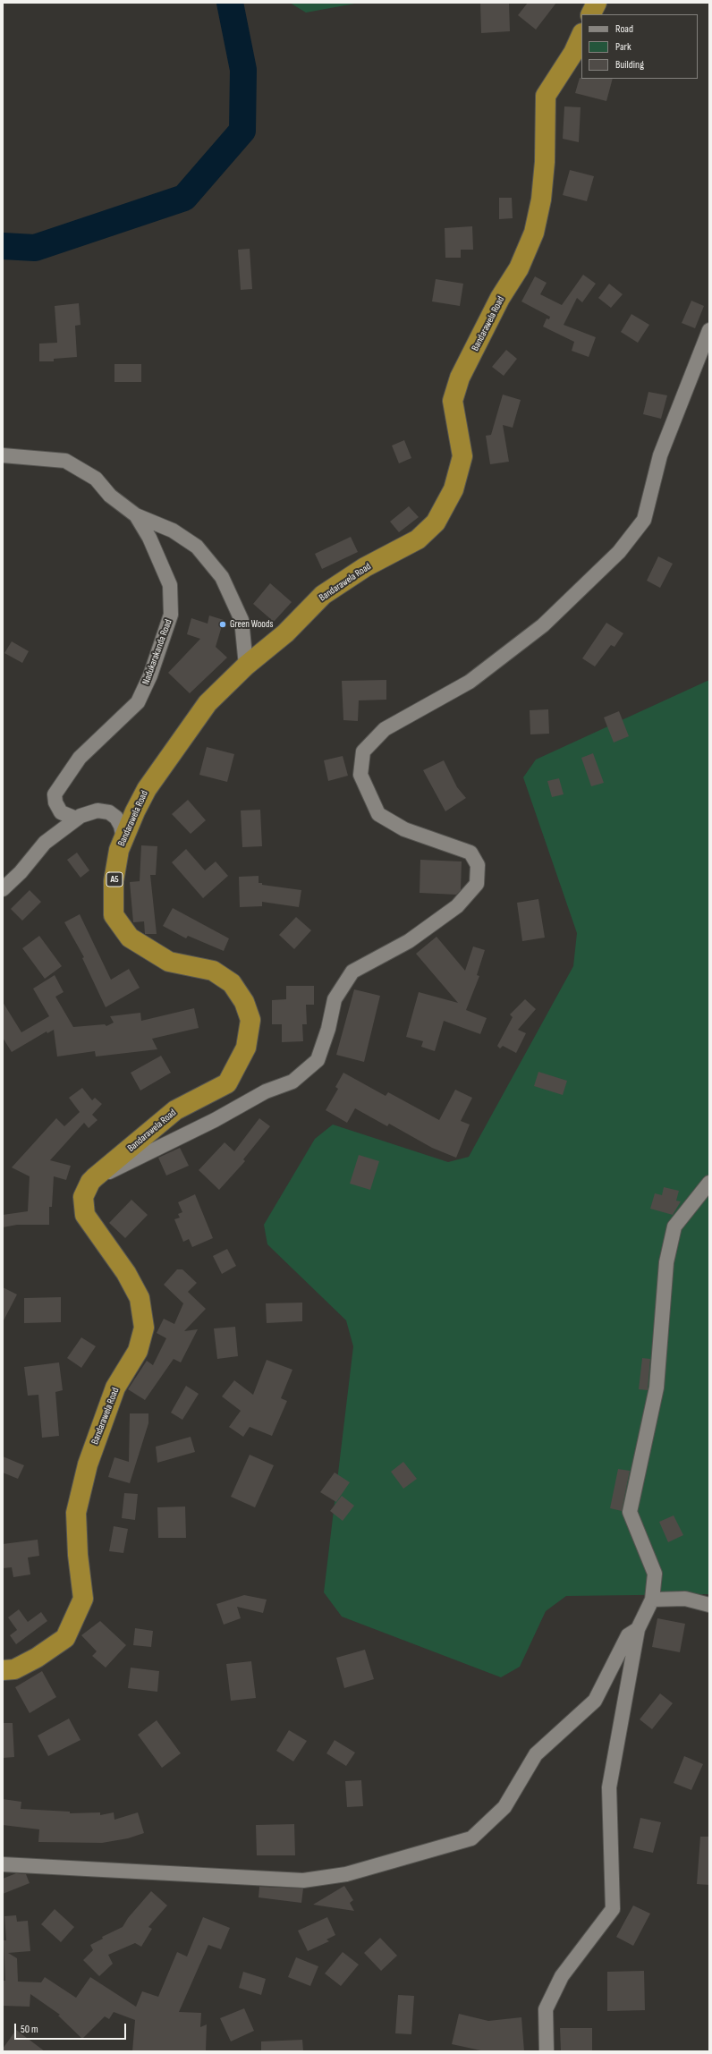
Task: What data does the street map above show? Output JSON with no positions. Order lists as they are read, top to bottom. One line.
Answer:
{"streets":{"highway":["Bandarawela Road","A5"],"street":["Nadukarakanda Road"]},"places":["Green Woods"],"legend":["Road","Park","Building"],"scale_bar":"50 m"}
